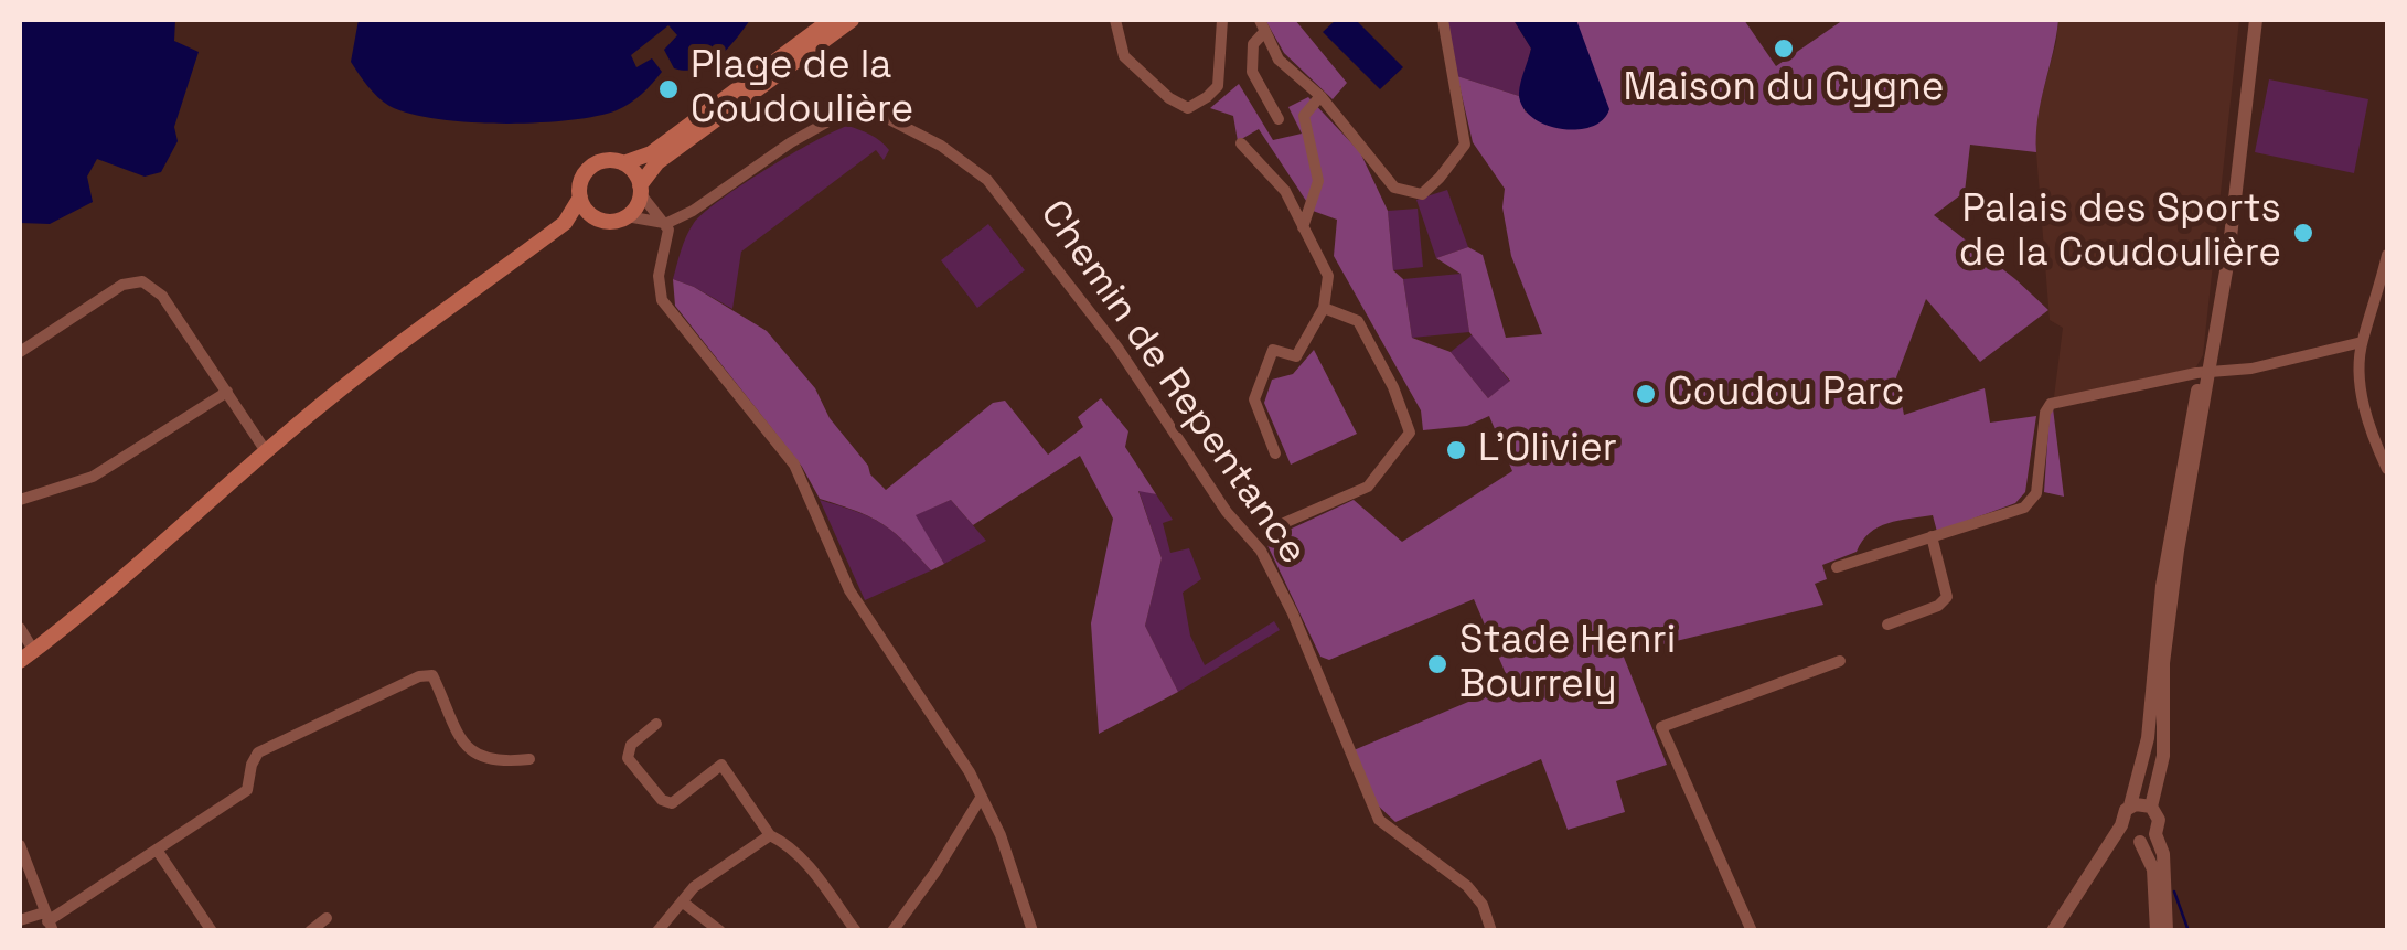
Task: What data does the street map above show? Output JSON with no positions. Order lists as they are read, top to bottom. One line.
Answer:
{"streets":{"street":["Chemin de Repentance"]},"places":["Maison du Cygne","Plage de la Coudoulière","Palais des Sports de la Coudoulière","Coudou Parc","L'Olivier","Stade Henri Bourrely"]}
